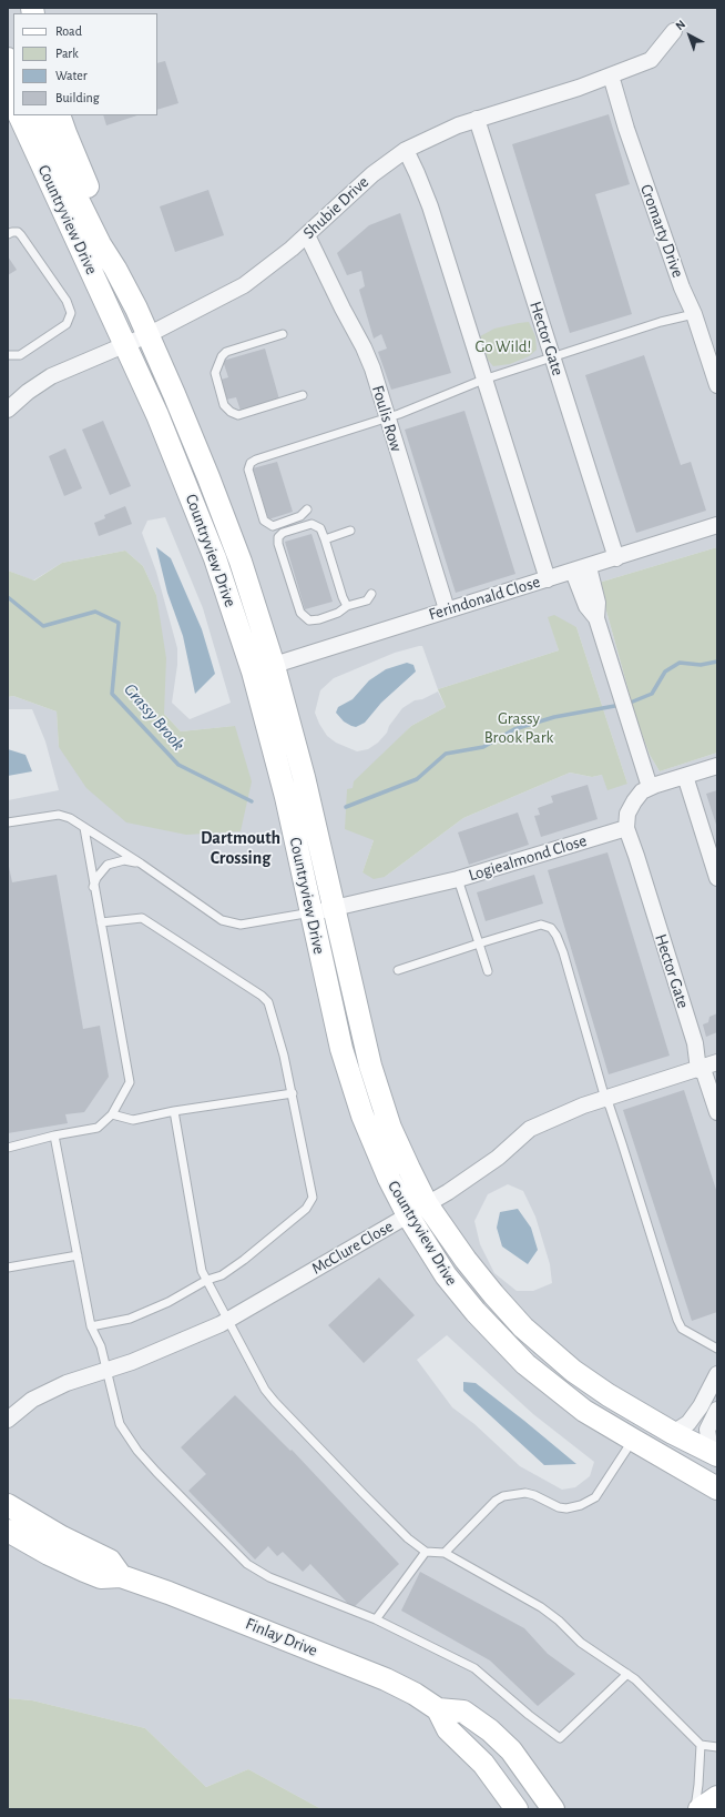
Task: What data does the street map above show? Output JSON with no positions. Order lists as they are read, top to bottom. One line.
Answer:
{"streets":{"street":["Shubie Drive","Countryview Drive","Cromarty Drive","Hector Gate","Foulis Row","Ferindonald Close","Logiealmond Close","McClure Close","Finlay Drive"]},"crossings":[["Shubie Drive","Countryview Drive"],["Shubie Drive","Cromarty Drive"],["Shubie Drive","Hector Gate"],["Shubie Drive","Foulis Row"],["Countryview Drive","Ferindonald Close"],["Countryview Drive","Logiealmond Close"],["Countryview Drive","McClure Close"],["Hector Gate","Ferindonald Close"],["Hector Gate","Logiealmond Close"],["Hector Gate","McClure Close"],["Foulis Row","Ferindonald Close"]],"districts":["Dartmouth Crossing"],"water":["Grassy Brook"],"parks":["Go Wild!","Grassy Brook Park"],"legend":["Road","Park","Water","Building"],"north":"top left"}
